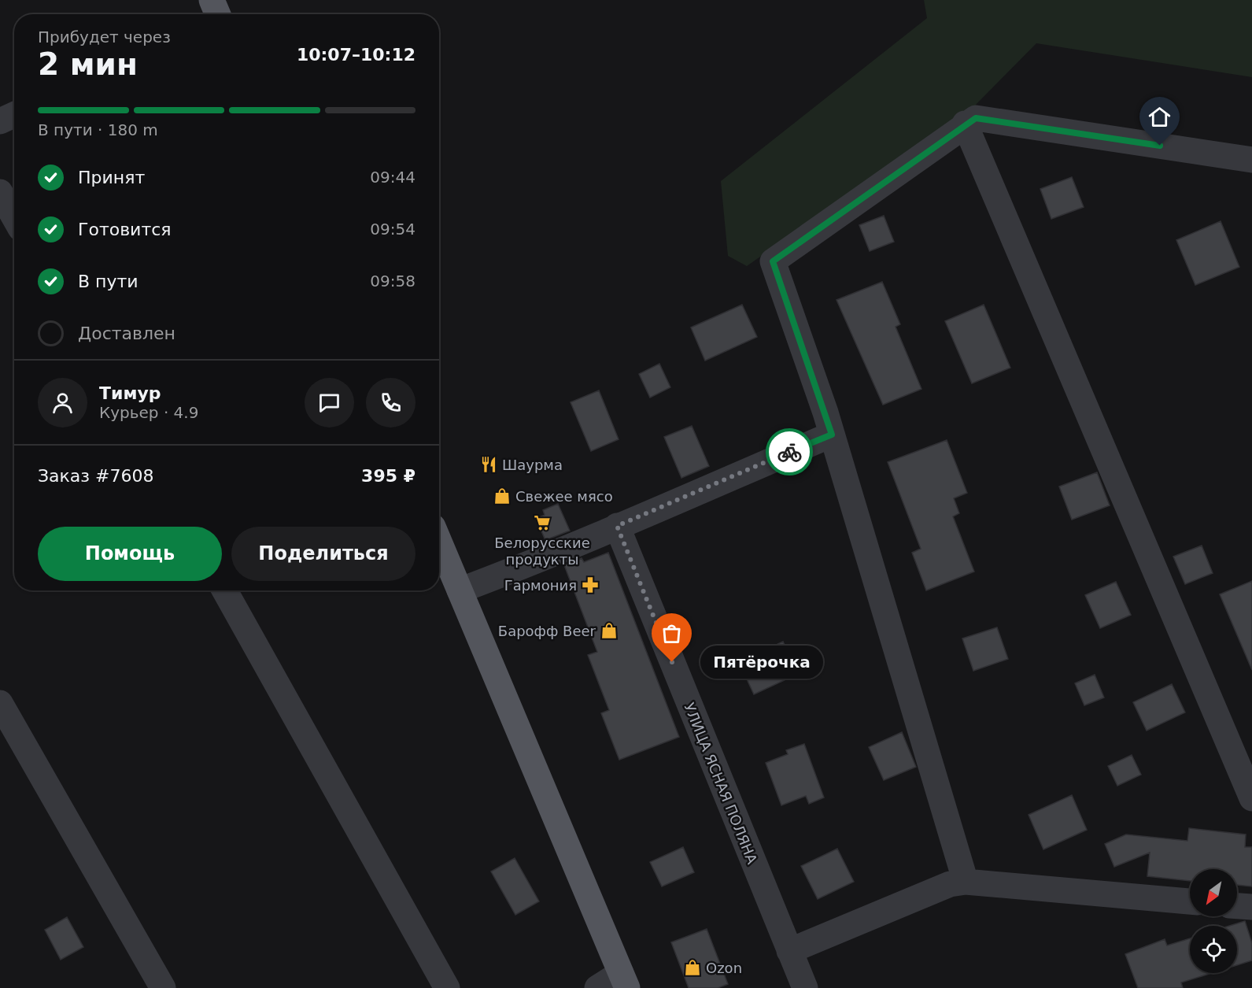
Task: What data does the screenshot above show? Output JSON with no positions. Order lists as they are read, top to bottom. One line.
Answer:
{"streets":{"lane":["УЛИЦА ЯСНАЯ ПОЛЯНА"]},"places":{"restaurant":["Шаурма"],"shop":["Свежее мясо","Барофф Beer","Ozon"],"supermarket":["Белорусские продукты"],"pharmacy":["Гармония"],"other":["Пятёрочка"]},"north":"bottom left","page":{"heading":["2 мин","Прибудет через","10:07–10:12"],"panel":["Тимур","Курьер · 4.9","Заказ #7608","395 ₽"],"bar":"В пути · 180 m","list":[["Принят","09:44"],["Готовится","09:54"],["В пути","09:58"],"Доставлен"],"buttons":["Помощь","Поделиться"],"bubble":"Пятёрочка"}}
